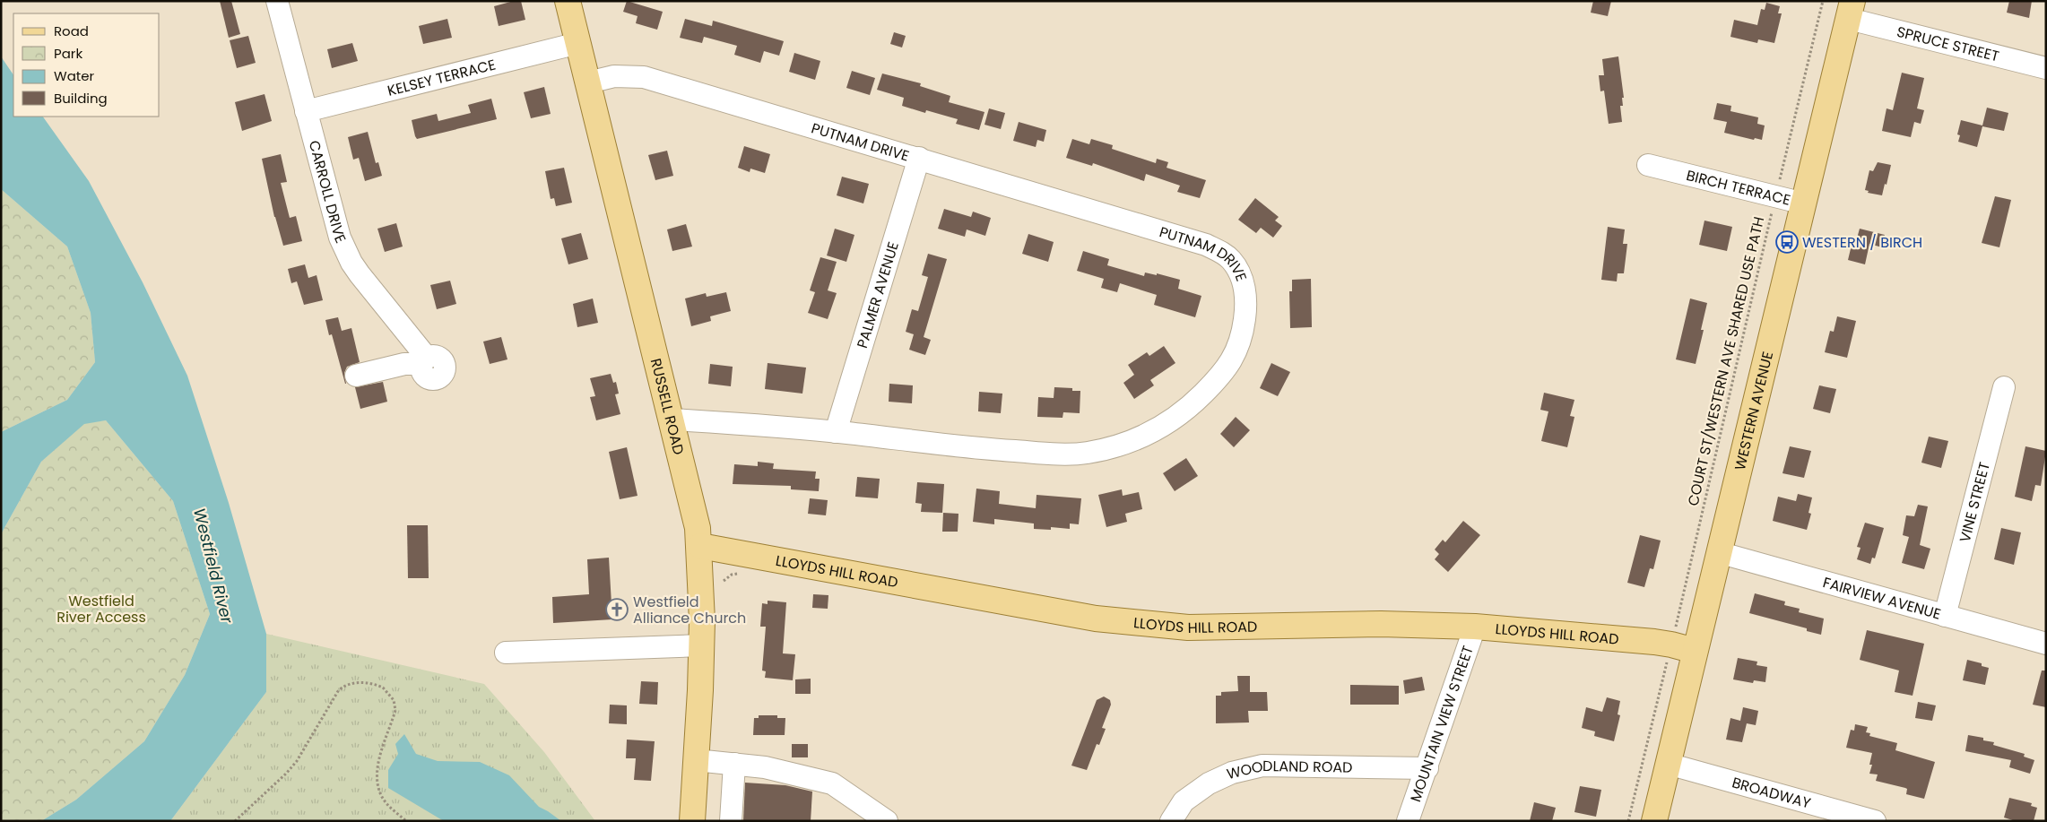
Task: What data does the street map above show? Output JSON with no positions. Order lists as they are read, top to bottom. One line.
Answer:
{"streets":{"main road":["RUSSELL ROAD","WESTERN AVENUE","LLOYDS HILL ROAD"],"street":["SPRUCE STREET","KELSEY TERRACE","PUTNAM DRIVE","BIRCH TERRACE","CARROLL DRIVE","PALMER AVENUE","VINE STREET","FAIRVIEW AVENUE","MOUNTAIN VIEW STREET","WOODLAND ROAD","BROADWAY"],"path":["COURT ST/WESTERN AVE SHARED USE PATH"]},"crossings":[["SPRUCE STREET","WESTERN AVENUE"],["KELSEY TERRACE","CARROLL DRIVE"],["KELSEY TERRACE","RUSSELL ROAD"],["PUTNAM DRIVE","PALMER AVENUE"],["PUTNAM DRIVE","RUSSELL ROAD"],["BIRCH TERRACE","COURT ST/WESTERN AVE SHARED USE PATH"],["BIRCH TERRACE","WESTERN AVENUE"],["RUSSELL ROAD","LLOYDS HILL ROAD"],["WESTERN AVENUE","LLOYDS HILL ROAD"],["WESTERN AVENUE","FAIRVIEW AVENUE"],["WESTERN AVENUE","BROADWAY"],["VINE STREET","FAIRVIEW AVENUE"],["LLOYDS HILL ROAD","MOUNTAIN VIEW STREET"],["MOUNTAIN VIEW STREET","WOODLAND ROAD"]],"water":["Westfield River"],"parks":["Westfield River Access"],"places":{"bus stop":["WESTERN / BIRCH"],"church":["Westfield Alliance Church"]},"legend":["Road","Park","Water","Building"]}
